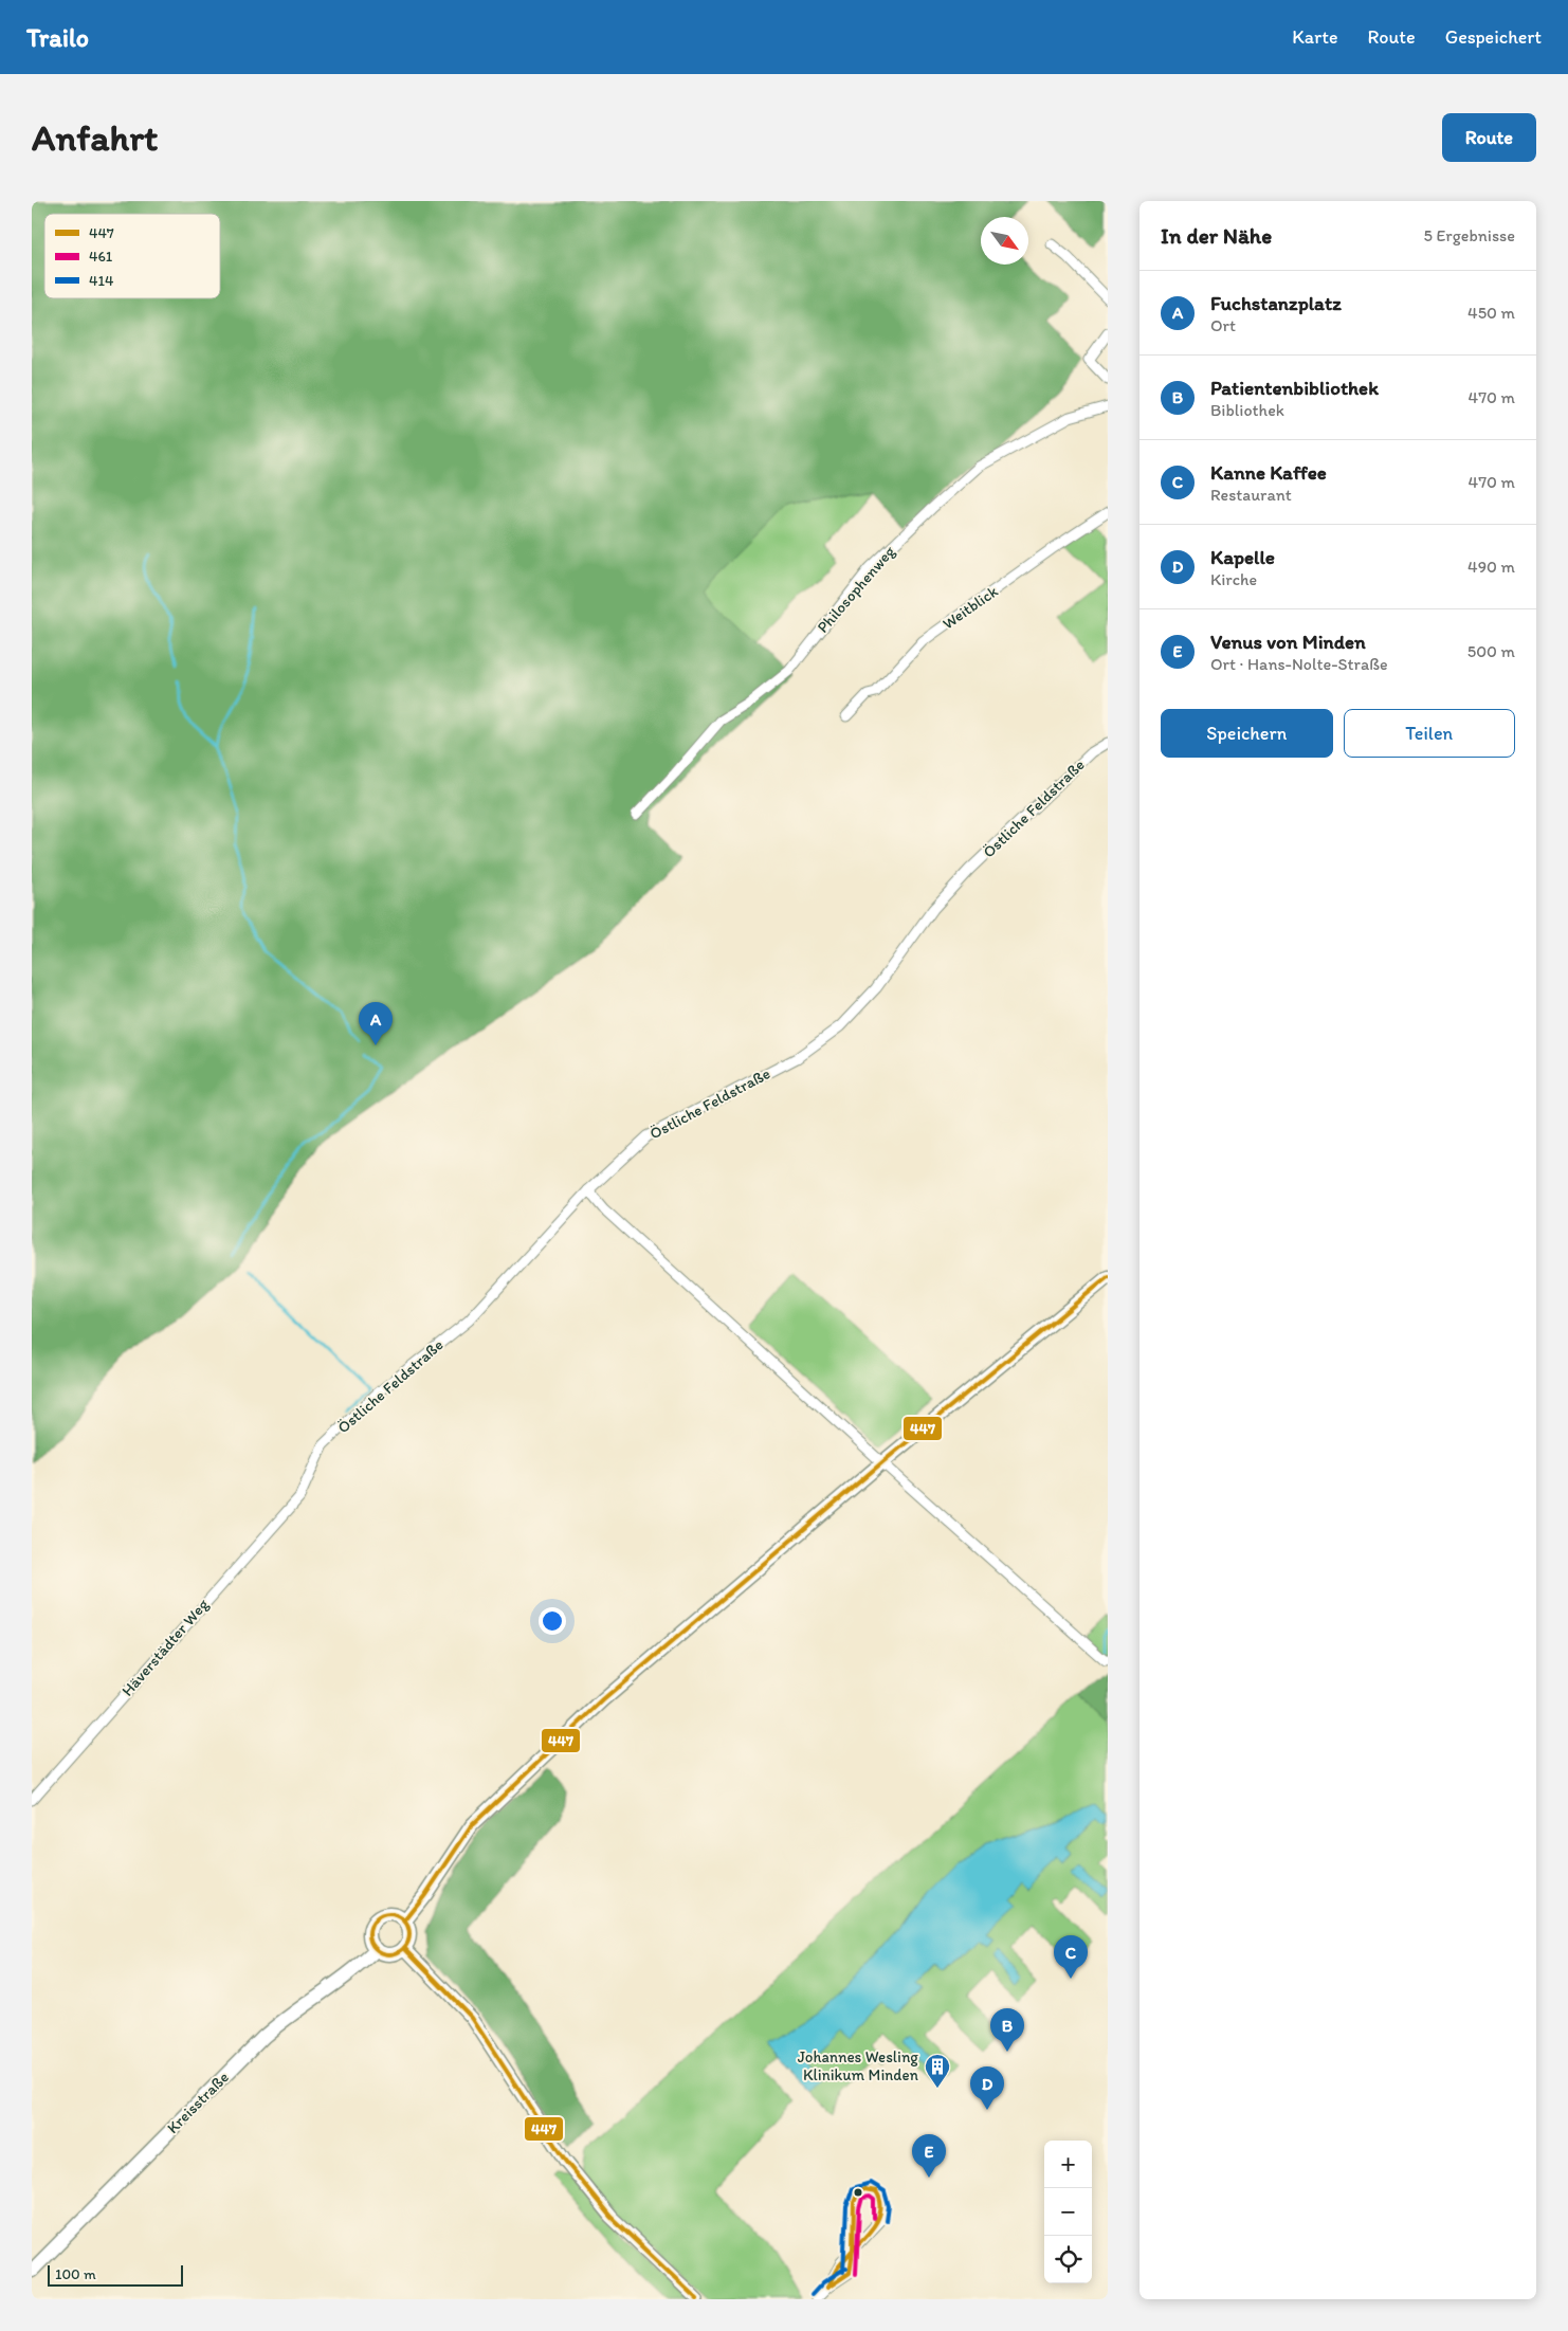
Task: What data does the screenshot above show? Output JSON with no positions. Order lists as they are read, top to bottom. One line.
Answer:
{"streets":{"main road":["Kreisstraße"],"street":["Philosophenweg","Weitblick","Östliche Feldstraße","Häverstädter Weg"]},"crossings":[["Östliche Feldstraße","Häverstädter Weg"]],"places":{"building":["Johannes Wesling Klinikum Minden"]},"lines":["transit line 447","transit line 414","transit line 461"],"legend":["447","461","414"],"scale_bar":"100 m","north":"bottom right","page":{"header":"Trailo","nav":["Karte","Route","Gespeichert"],"buttons":["Route",["Speichern","Teilen"]],"title":"Anfahrt","heading":["In der Nähe","5 Ergebnisse"],"list":[{"mark":"A","name":"Fuchstanzplatz","note":"Ort","value":"450 m"},{"mark":"B","name":"Patientenbibliothek","note":"Bibliothek","value":"470 m"},{"mark":"C","name":"Kanne Kaffee","note":"Restaurant","value":"470 m"},{"mark":"D","name":"Kapelle","note":"Kirche","value":"490 m"},{"mark":"E","name":"Venus von Minden","note":"Ort · Hans-Nolte-Straße","value":"500 m"}],"pins":["A","C","B","D","E"],"map_buttons":["+","−"],"scale":"100 m"}}
